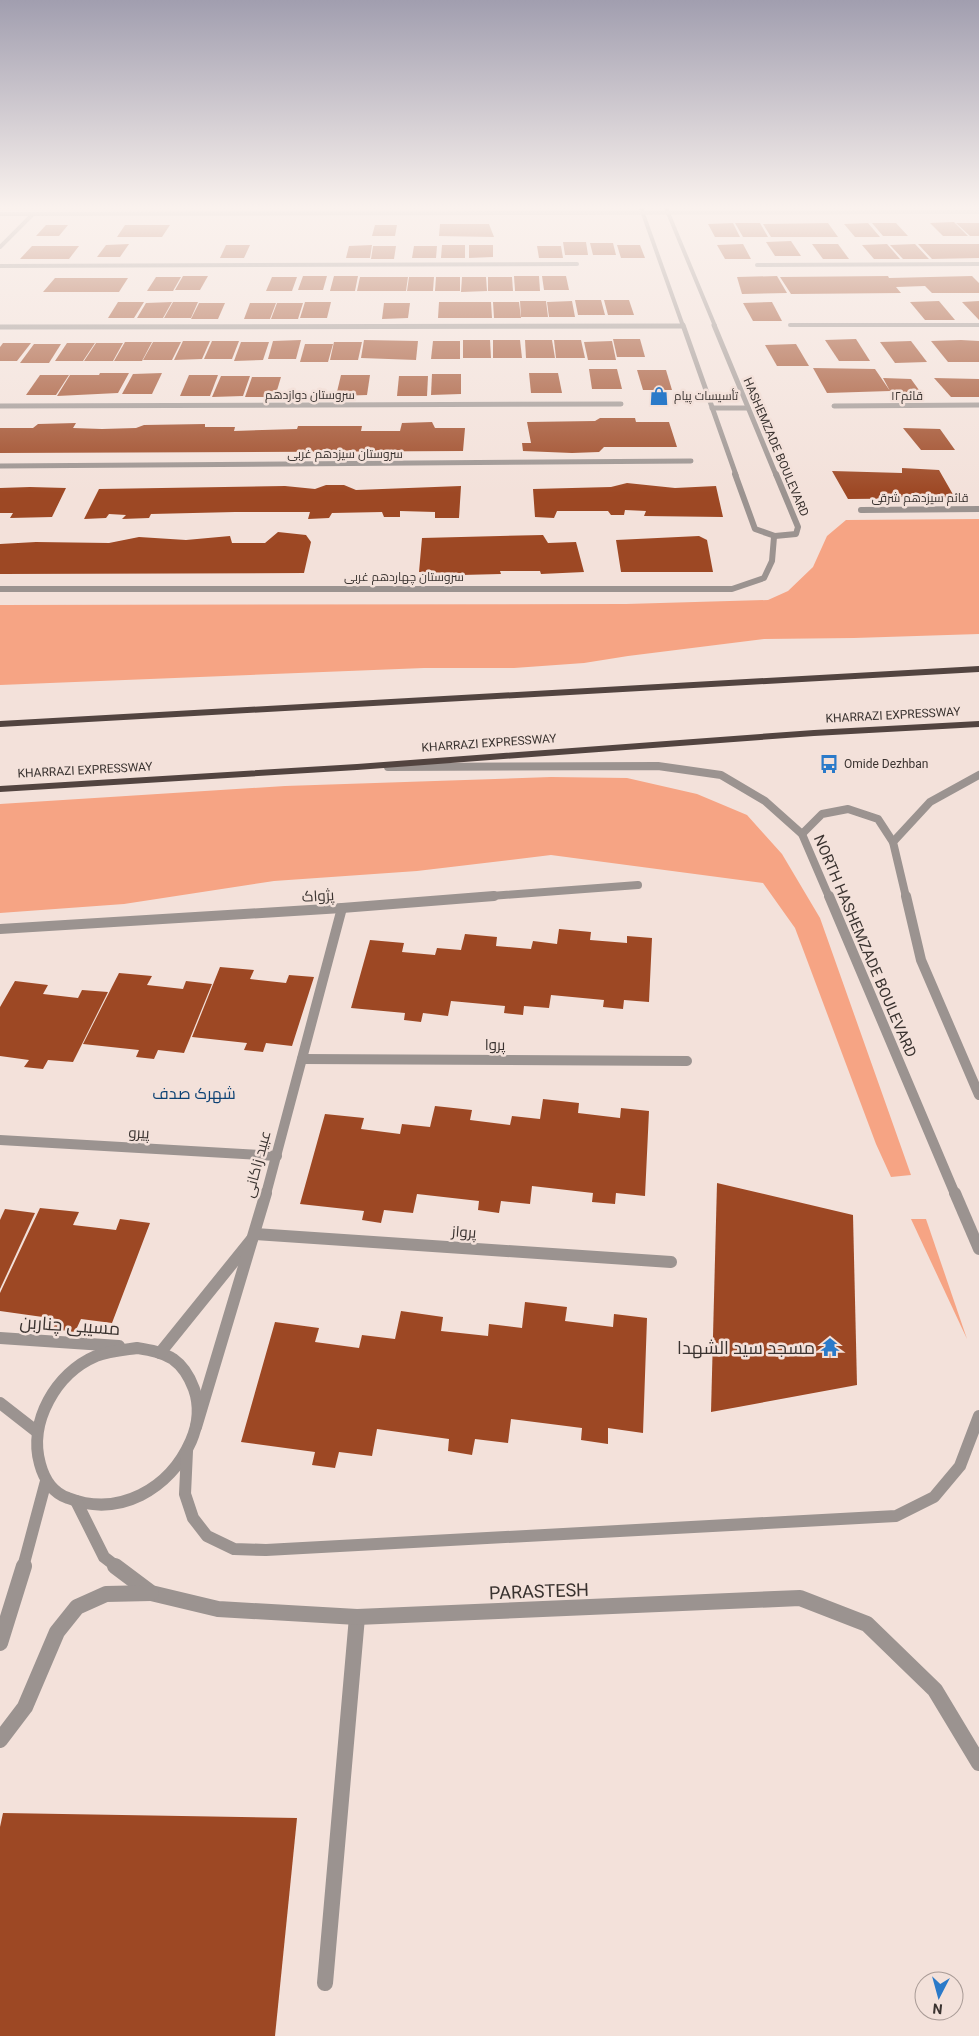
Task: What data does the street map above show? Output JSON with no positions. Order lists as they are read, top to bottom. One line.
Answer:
{"streets":{"highway":["KHARRAZI EXPRESSWAY"],"street":["سروستان دوازدهم","قائم۱۲","HASHEMZADE BOULEVARD","سروستان سیزدهم غربی","قائم سیزدهم شرقی","سروستان چهاردهم غربی","پژواک","NORTH HASHEMZADE BOULEVARD","پروا","پیرو","عبید زاکانی","پرواز","مسیبی چناربن","PARASTESH"]},"crossings":[["HASHEMZADE BOULEVARD","سروستان چهاردهم غربی"],["KHARRAZI EXPRESSWAY","NORTH HASHEMZADE BOULEVARD"],["پژواک","عبید زاکانی"],["پروا","عبید زاکانی"],["پیرو","عبید زاکانی"],["عبید زاکانی","پرواز"],["عبید زاکانی","مسیبی چناربن"],["عبید زاکانی","PARASTESH"],["مسیبی چناربن","PARASTESH"]],"districts":["شهرک صدف"],"places":{"shop":["تأسیسات پیام"],"bus stop":["Omide Dezhban"],"temple":["مسجد سید الشهدا"]},"north":"bottom"}
